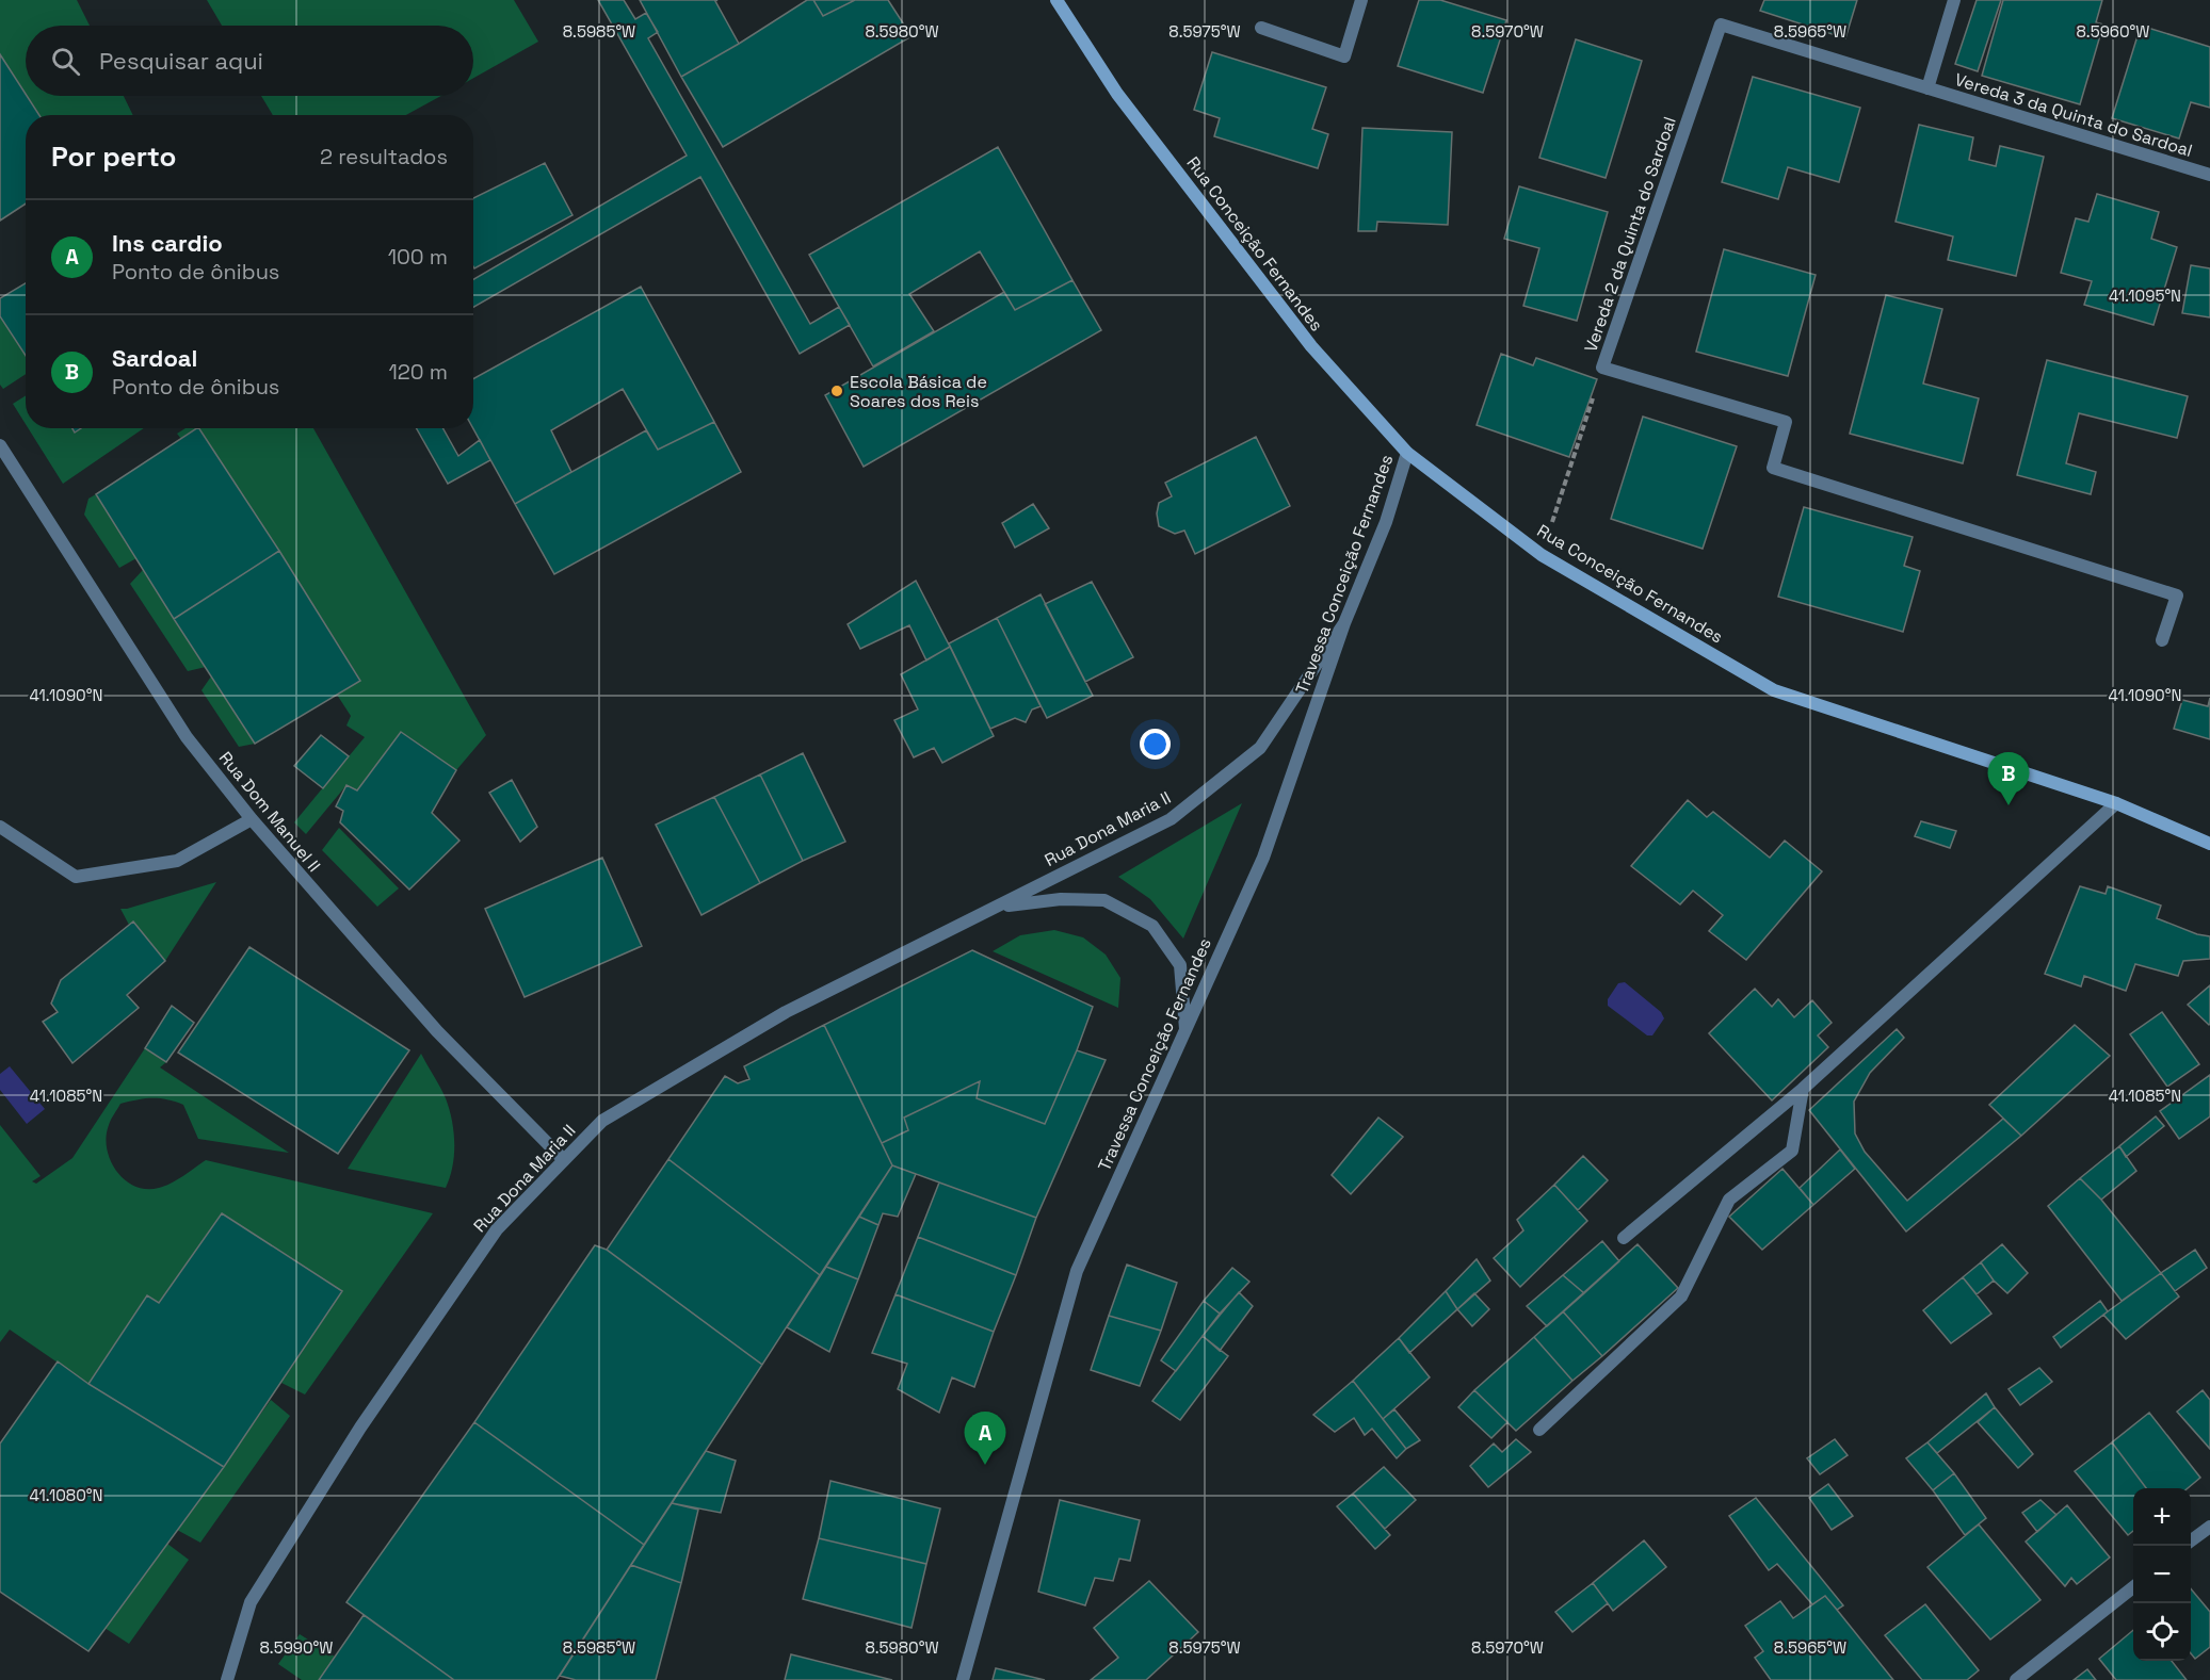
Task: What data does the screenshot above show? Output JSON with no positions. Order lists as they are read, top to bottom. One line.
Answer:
{"streets":{"main road":["Rua Conceição Fernandes"],"street":["Vereda 3 da Quinta do Sardoal","Vereda 2 da Quinta do Sardoal","Travessa Conceição Fernandes","Rua Dom Manuel II","Rua Dona Maria II"]},"crossings":[["Vereda 3 da Quinta do Sardoal","Vereda 2 da Quinta do Sardoal"],["Rua Conceição Fernandes","Travessa Conceição Fernandes"],["Travessa Conceição Fernandes","Rua Dona Maria II"],["Rua Dom Manuel II","Rua Dona Maria II"]],"places":["Escola Básica de Soares dos Reis"],"page":{"search":"Pesquisar aqui","heading":["Por perto","2 resultados"],"list":[{"mark":"A","name":"Ins cardio","note":"Ponto de ônibus","value":"100 m"},{"mark":"B","name":"Sardoal","note":"Ponto de ônibus","value":"120 m"}],"pins":["B","A"],"map_buttons":["+","−"]},"coordinates":["8.5985°W","8.5980°W","8.5975°W","8.5970°W","8.5965°W","8.5960°W","41.1095°N","41.1090°N","41.1085°N","41.1080°N","8.5990°W"]}
